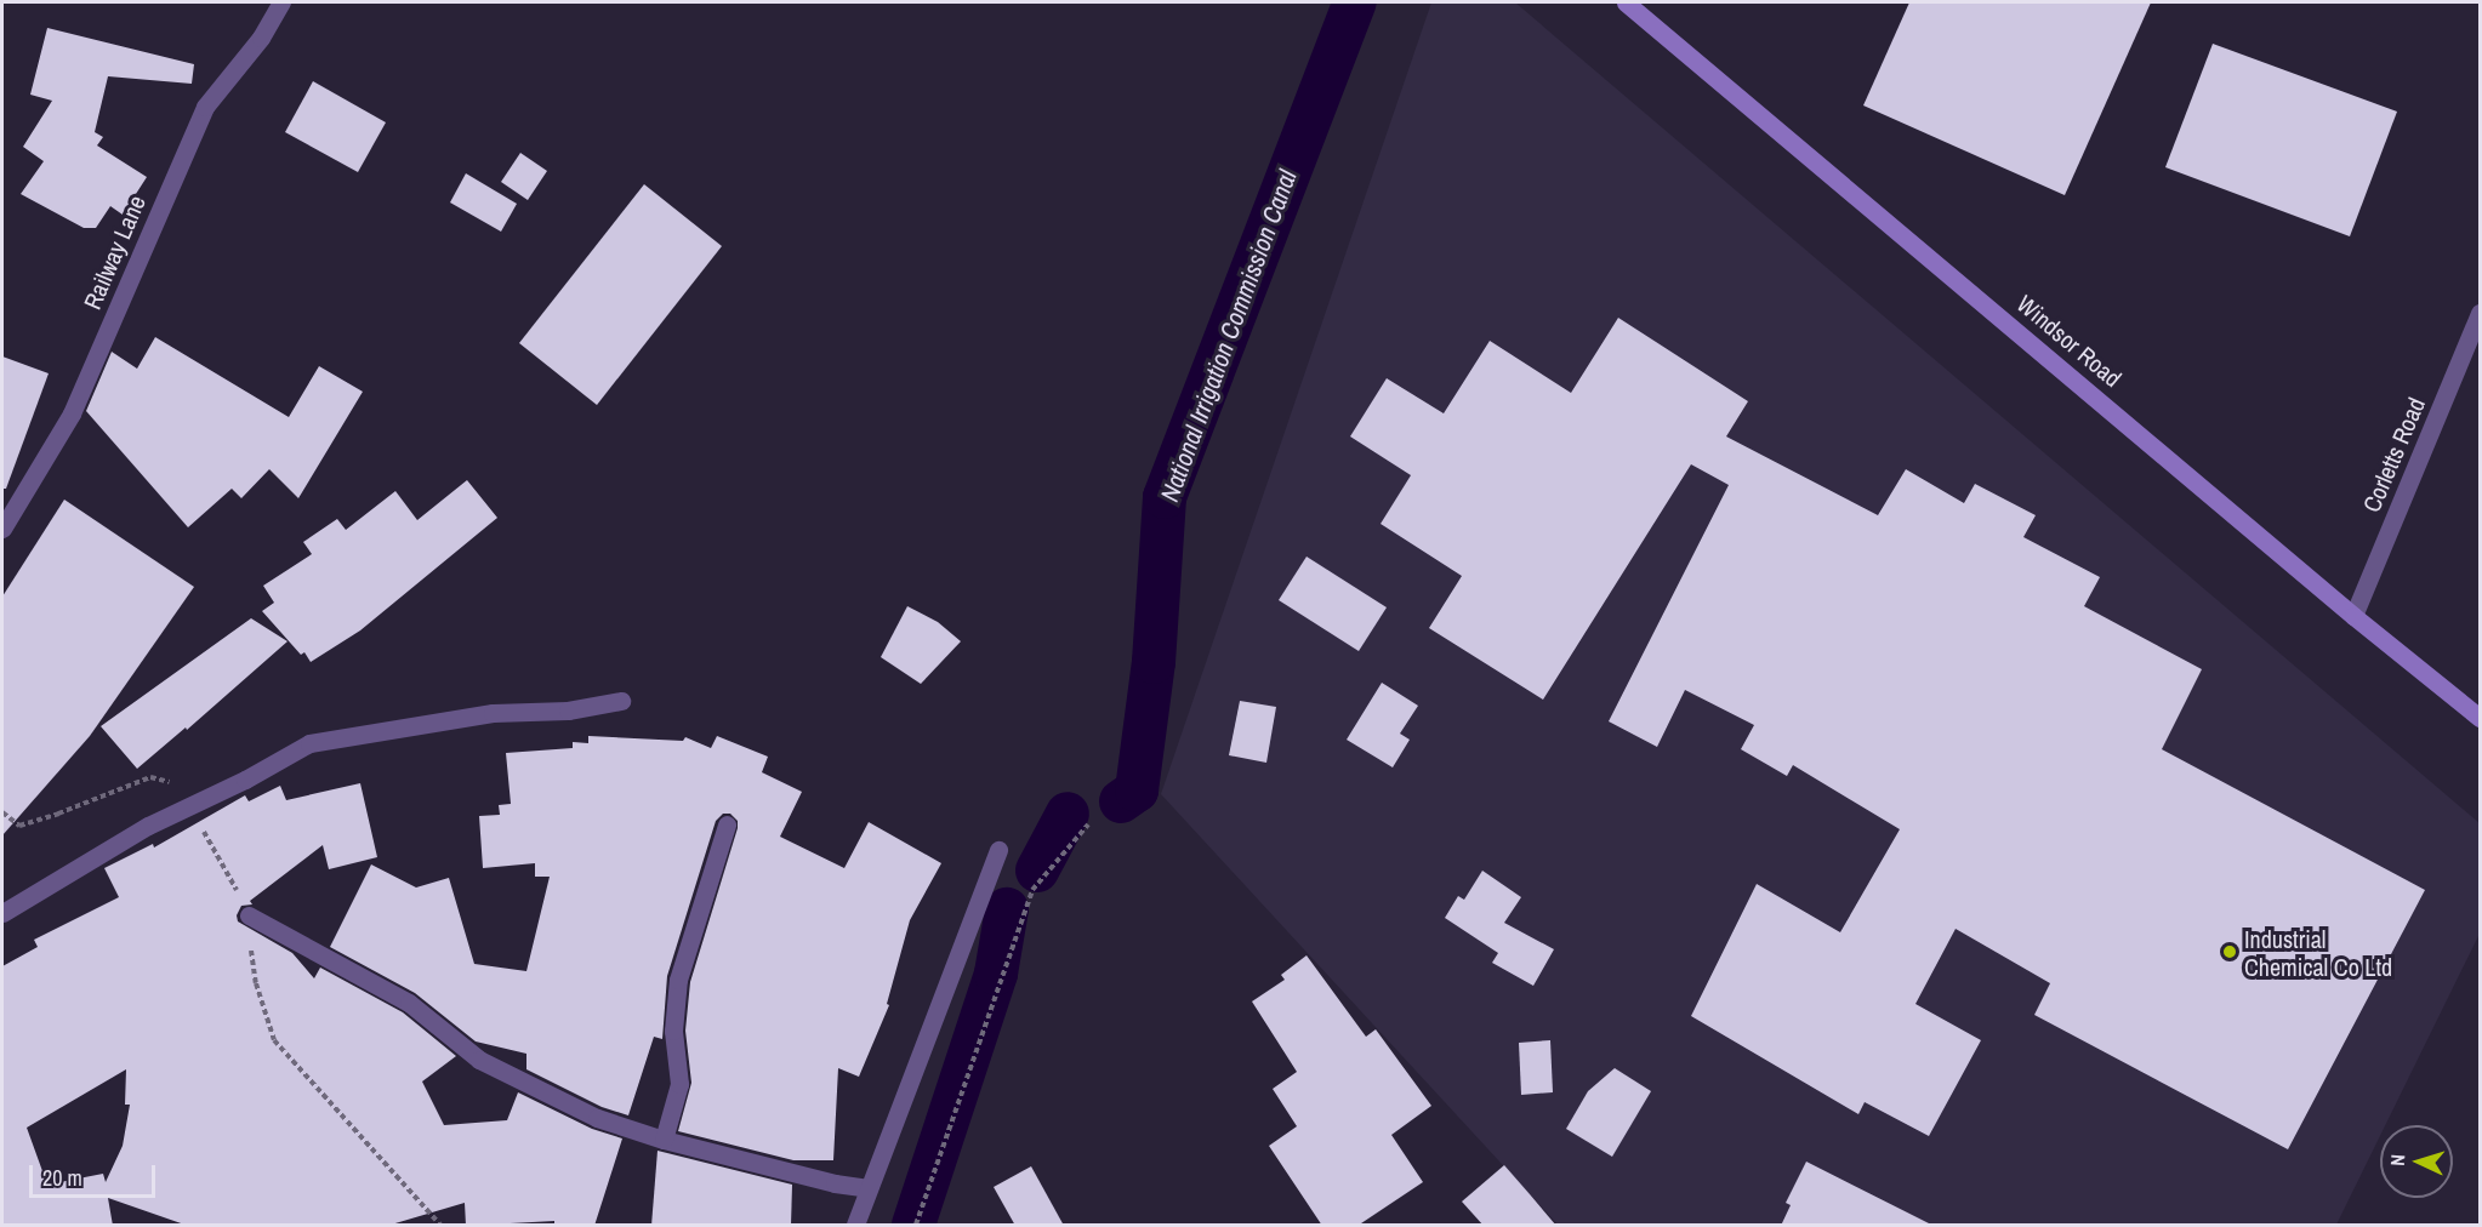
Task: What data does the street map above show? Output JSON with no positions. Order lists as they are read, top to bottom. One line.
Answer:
{"streets":{"main road":["Windsor Road"],"street":["Railway Lane","Corletts Road"]},"crossings":[["Windsor Road","Corletts Road"]],"water":["National Irrigation Commission Canal"],"places":["Industrial Chemical Co Ltd"],"scale_bar":"20 m","north":"left"}
